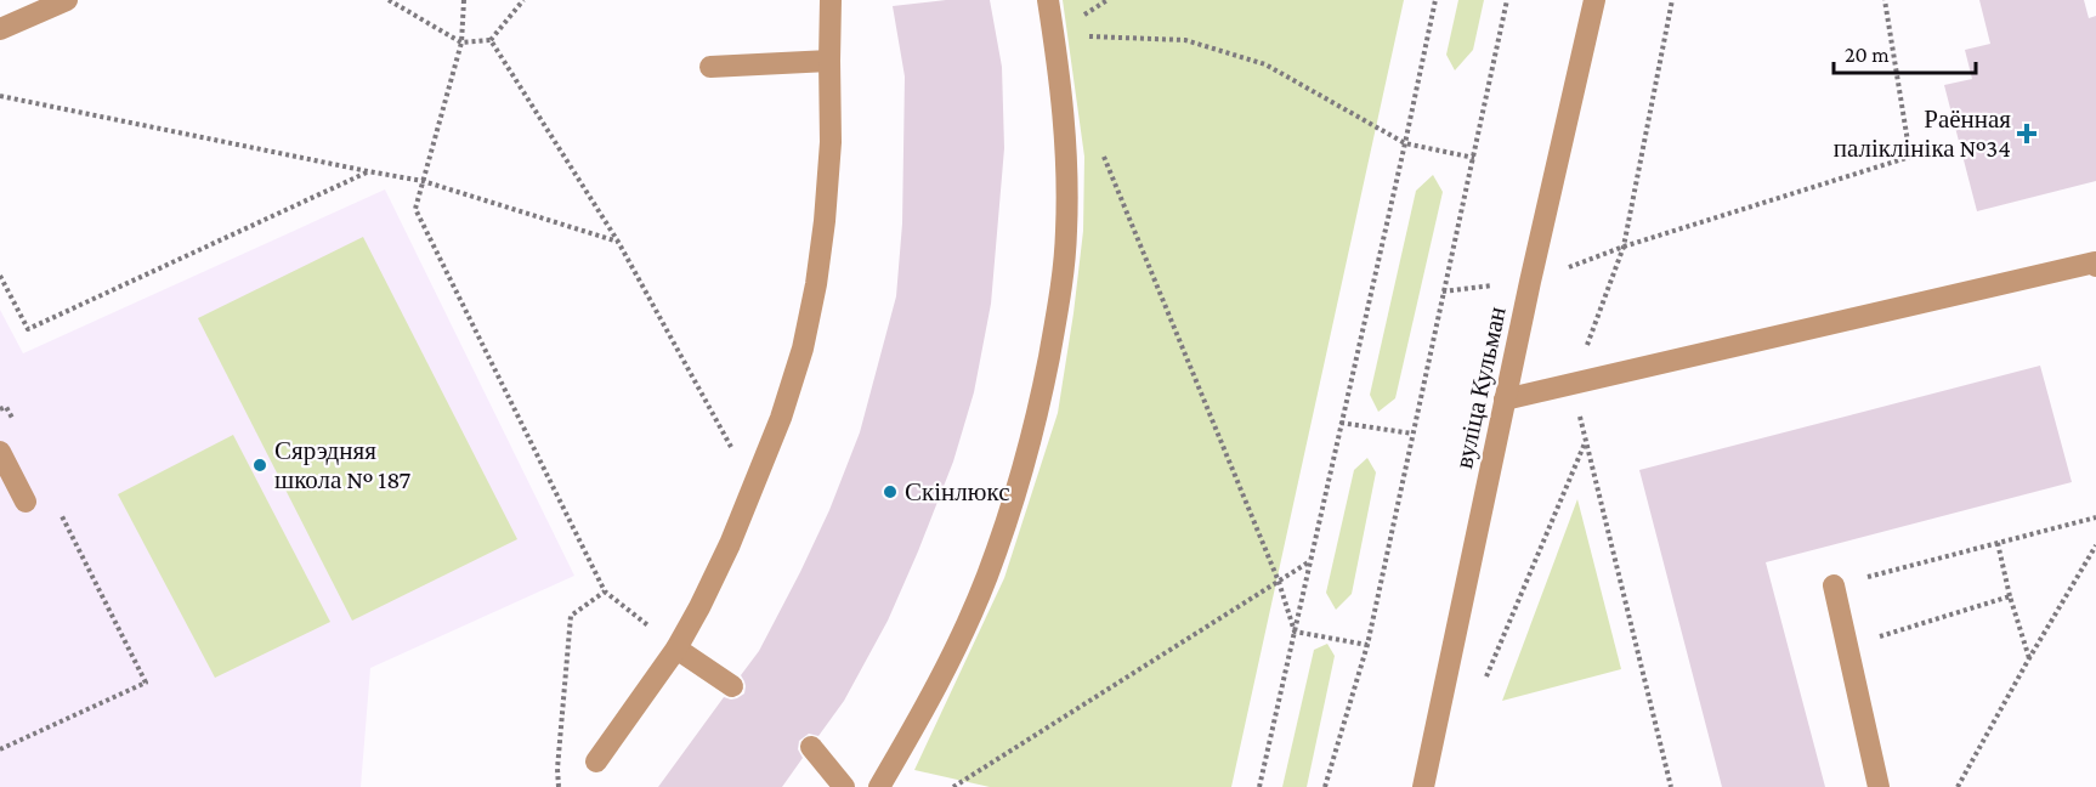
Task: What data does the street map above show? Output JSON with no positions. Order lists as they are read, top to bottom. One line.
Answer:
{"streets":{"street":["вуліца Кульман"]},"places":{"health":["Раённая паліклініка №34"],"other":["Сярэдняя школа № 187","Скінлюкс"]},"scale_bar":"20 m"}
